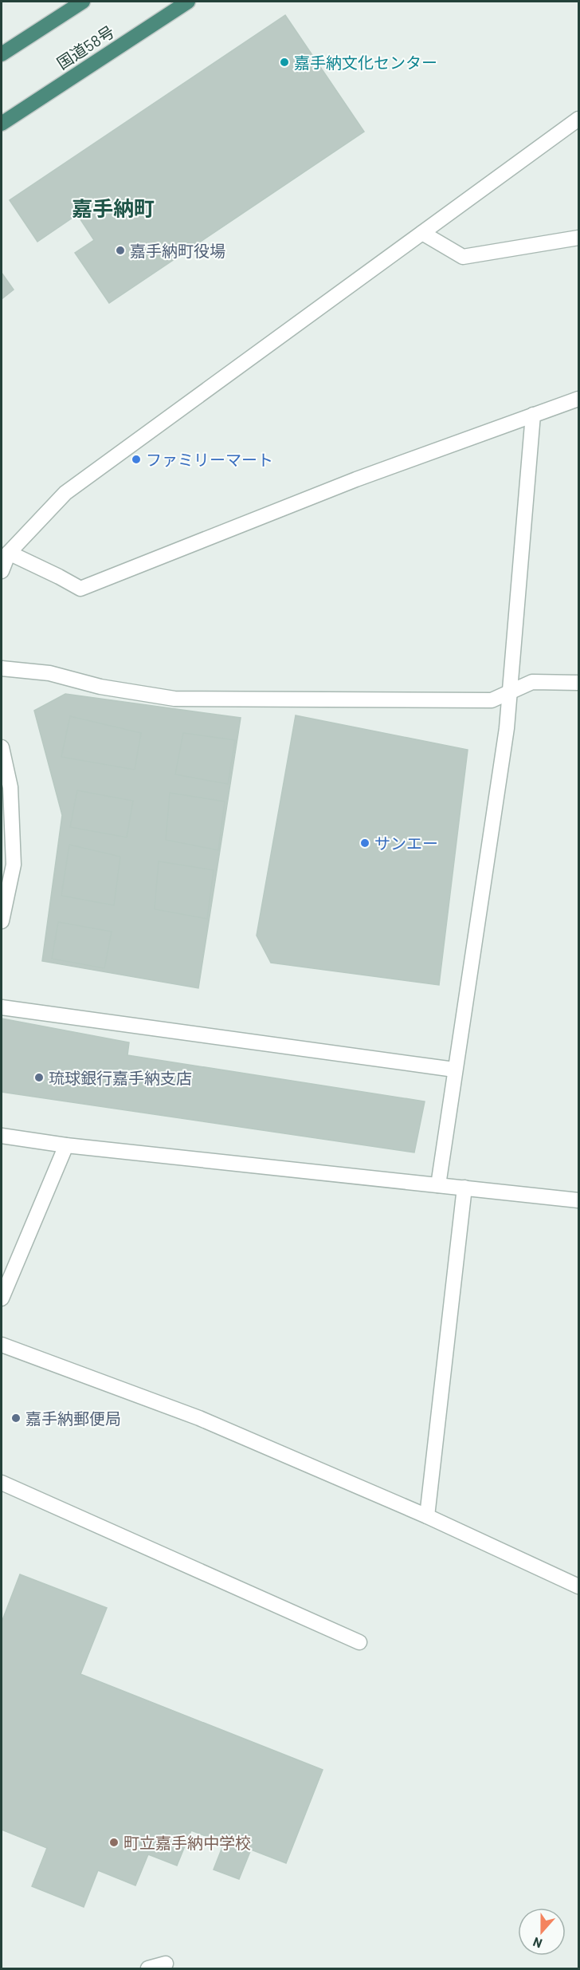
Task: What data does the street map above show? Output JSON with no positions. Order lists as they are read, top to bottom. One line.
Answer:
{"streets":{"highway":["国道58号"]},"districts":["嘉手納町"],"places":["嘉手納文化センター","嘉手納町役場","ファミリーマート","サンエー","琉球銀行嘉手納支店","嘉手納郵便局","町立嘉手納中学校"],"north":"bottom"}
